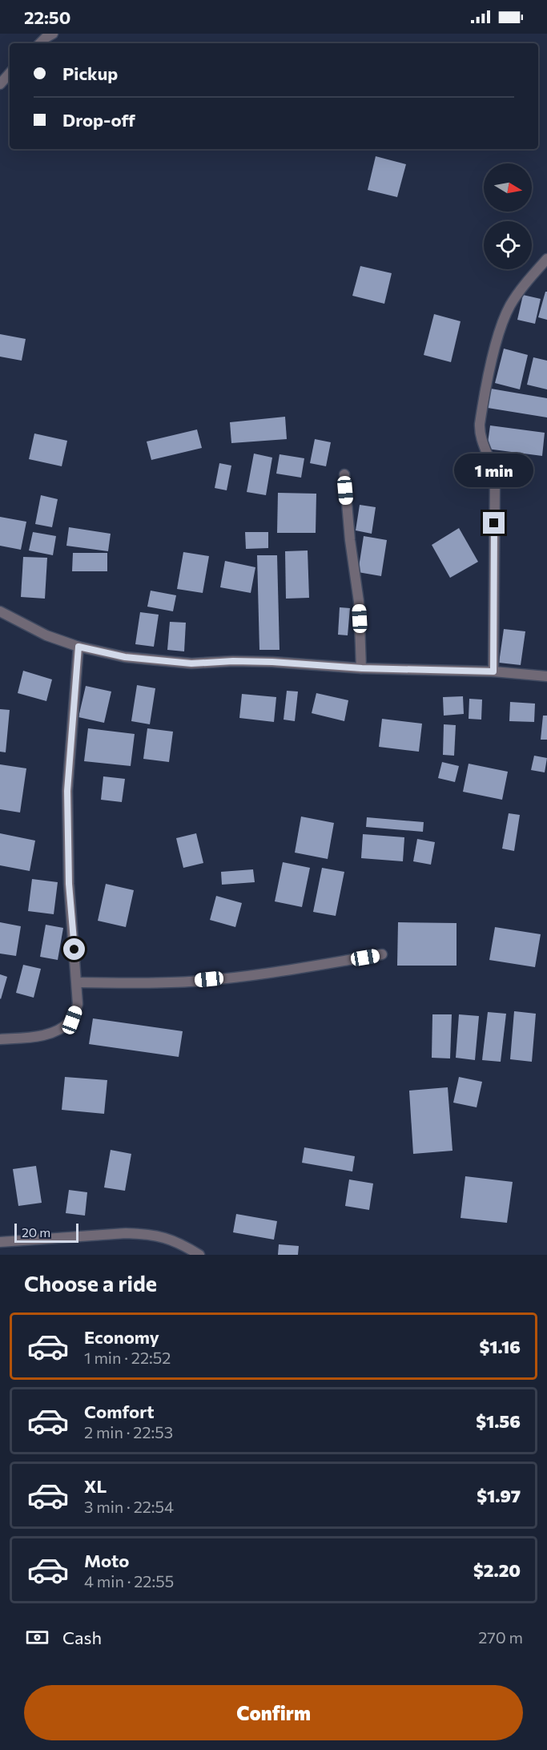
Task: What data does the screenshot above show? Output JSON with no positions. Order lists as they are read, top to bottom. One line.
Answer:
{"scale_bar":"20 m","north":"right","page":{"status":"22:50","banner":["Pickup","Drop-off"],"bubble":"1 min","scale":"20 m","heading":"Choose a ride","list":[{"name":"Economy","note":"1 min · 22:52","value":"$1.16"},{"name":"Comfort","note":"2 min · 22:53","value":"$1.56"},{"name":"XL","note":"3 min · 22:54","value":"$1.97"},{"name":"Moto","note":"4 min · 22:55","value":"$2.20"}],"pay":["Cash","270 m"],"buttons":"Confirm"}}
